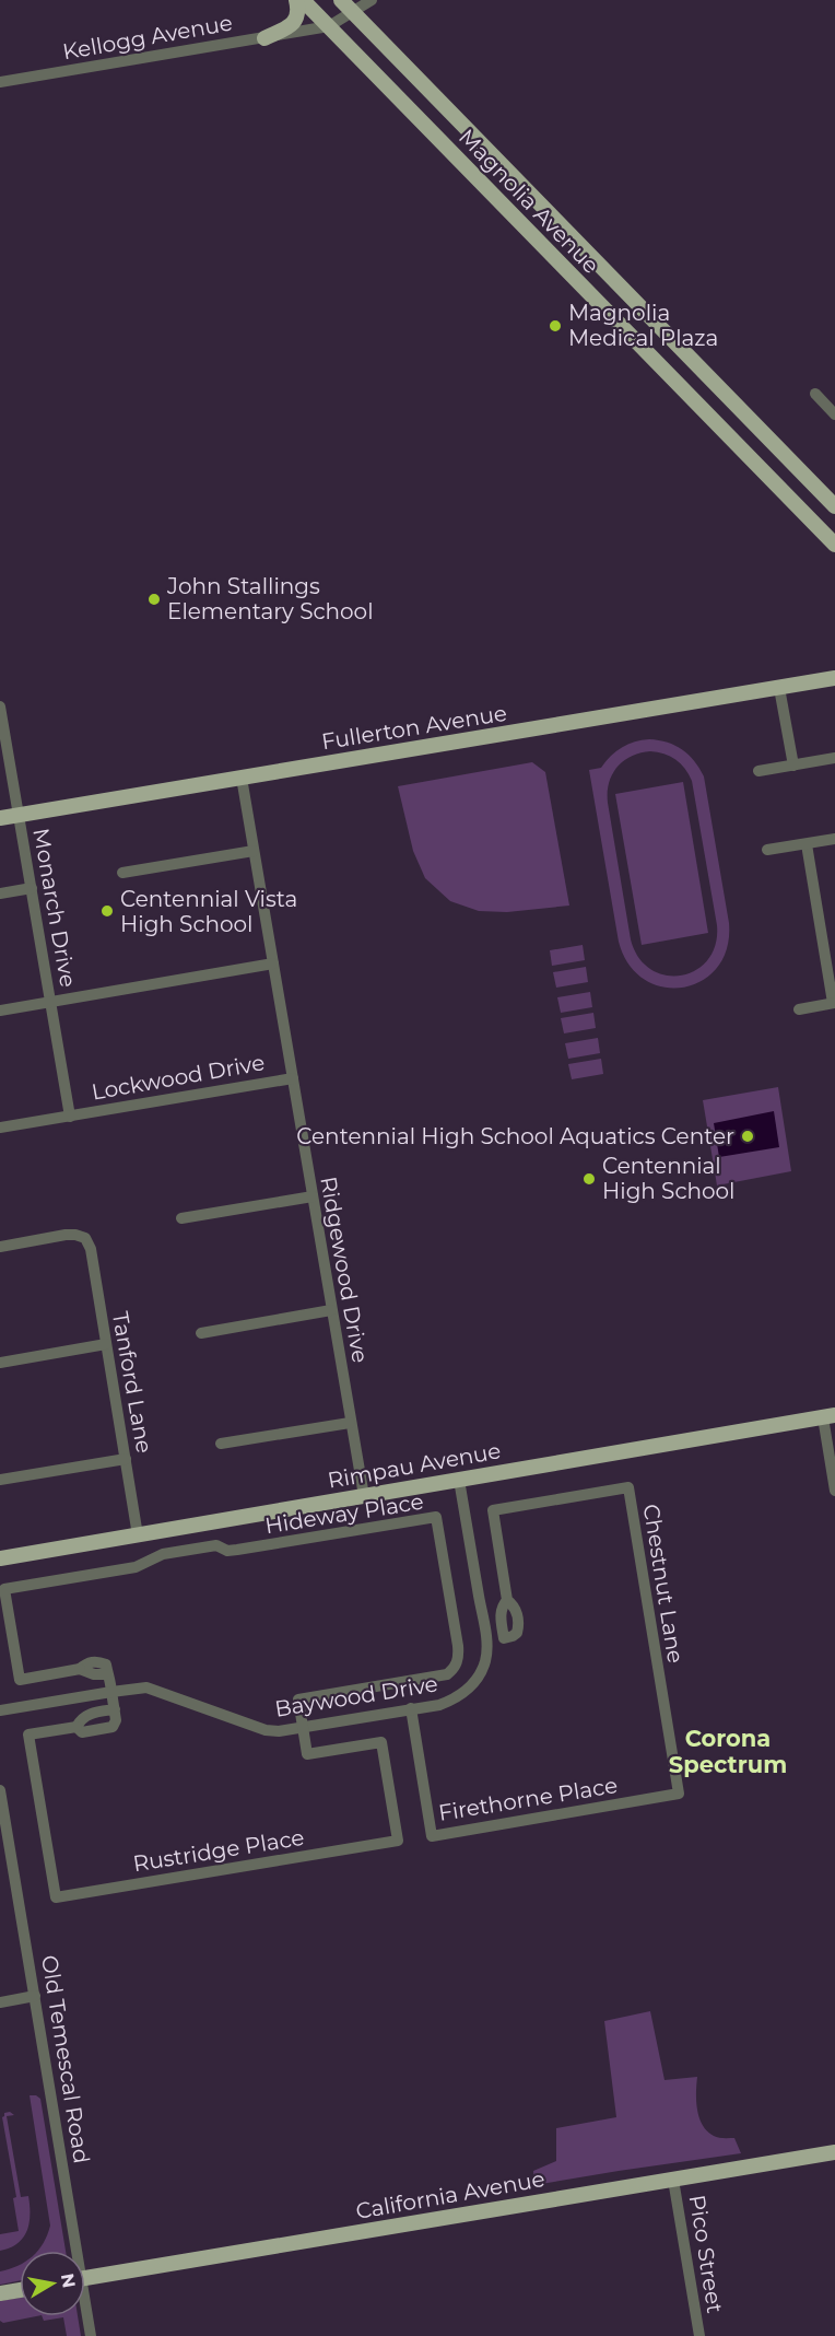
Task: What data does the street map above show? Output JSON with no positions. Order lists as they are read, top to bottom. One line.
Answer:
{"streets":{"main road":["Magnolia Avenue","Fullerton Avenue","Rimpau Avenue","California Avenue"],"street":["Kellogg Avenue","Monarch Drive","Lockwood Drive","Ridgewood Drive","Tanford Lane","Hideway Place","Chestnut Lane","Baywood Drive","Firethorne Place","Rustridge Place","Old Temescal Road","Pico Street"]},"crossings":[["Kellogg Avenue","Magnolia Avenue"],["Fullerton Avenue","Monarch Drive"],["Fullerton Avenue","Ridgewood Drive"],["Monarch Drive","Lockwood Drive"],["Lockwood Drive","Ridgewood Drive"],["Ridgewood Drive","Rimpau Avenue"],["Tanford Lane","Rimpau Avenue"],["Rimpau Avenue","Baywood Drive"],["Hideway Place","Baywood Drive"],["Hideway Place","Rustridge Place"],["Chestnut Lane","Firethorne Place"],["Baywood Drive","Firethorne Place"],["Baywood Drive","Rustridge Place"],["California Avenue","Pico Street"]],"districts":["Corona Spectrum"],"places":["Magnolia Medical Plaza","John Stallings Elementary School","Centennial Vista High School","Centennial High School Aquatics Center","Centennial High School"],"north":"right"}
